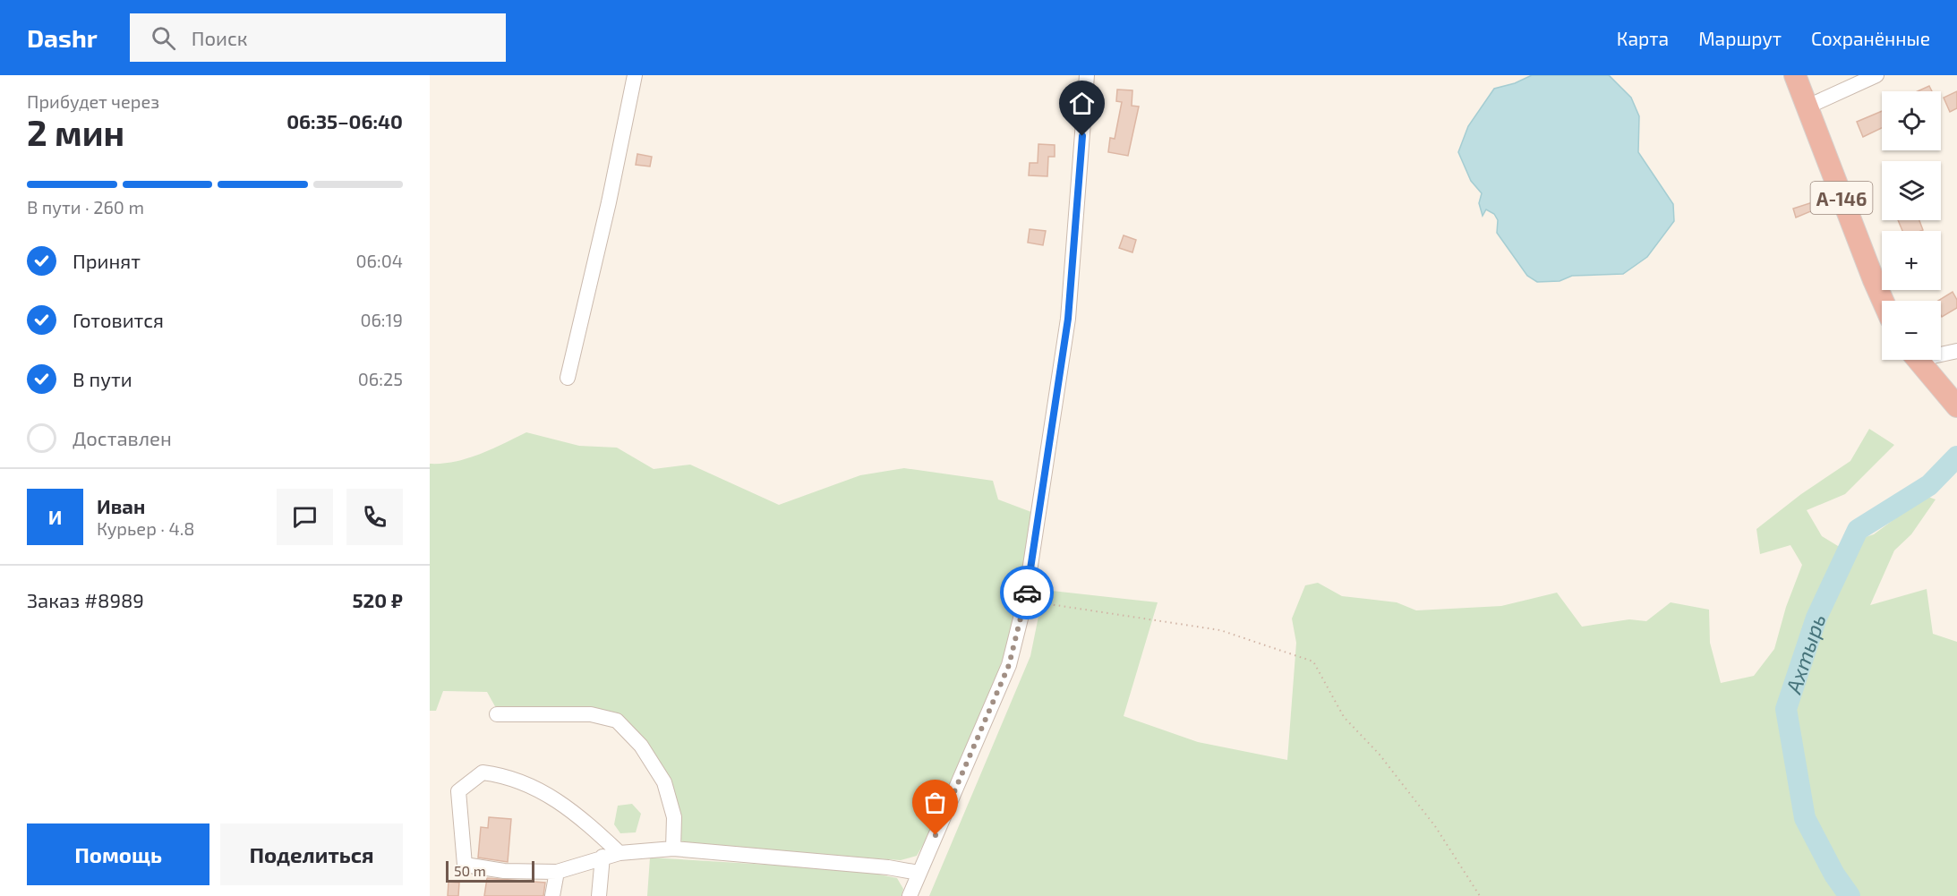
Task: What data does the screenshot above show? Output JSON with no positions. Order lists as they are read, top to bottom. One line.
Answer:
{"streets":{"highway":["А-146"]},"water":["Ахтырь"],"scale_bar":"50 m","page":{"header":"Dashr","search":"Поиск","nav":["Карта","Маршрут","Сохранённые"],"heading":["2 мин","Прибудет через","06:35–06:40"],"panel":["Иван","Курьер · 4.8","Заказ #8989","520 ₽"],"map_buttons":["+","−"],"bar":"В пути · 260 m","list":[["Принят","06:04"],["Готовится","06:19"],["В пути","06:25"],"Доставлен"],"round":"И","buttons":["Помощь","Поделиться"],"scale":"50 m"}}
